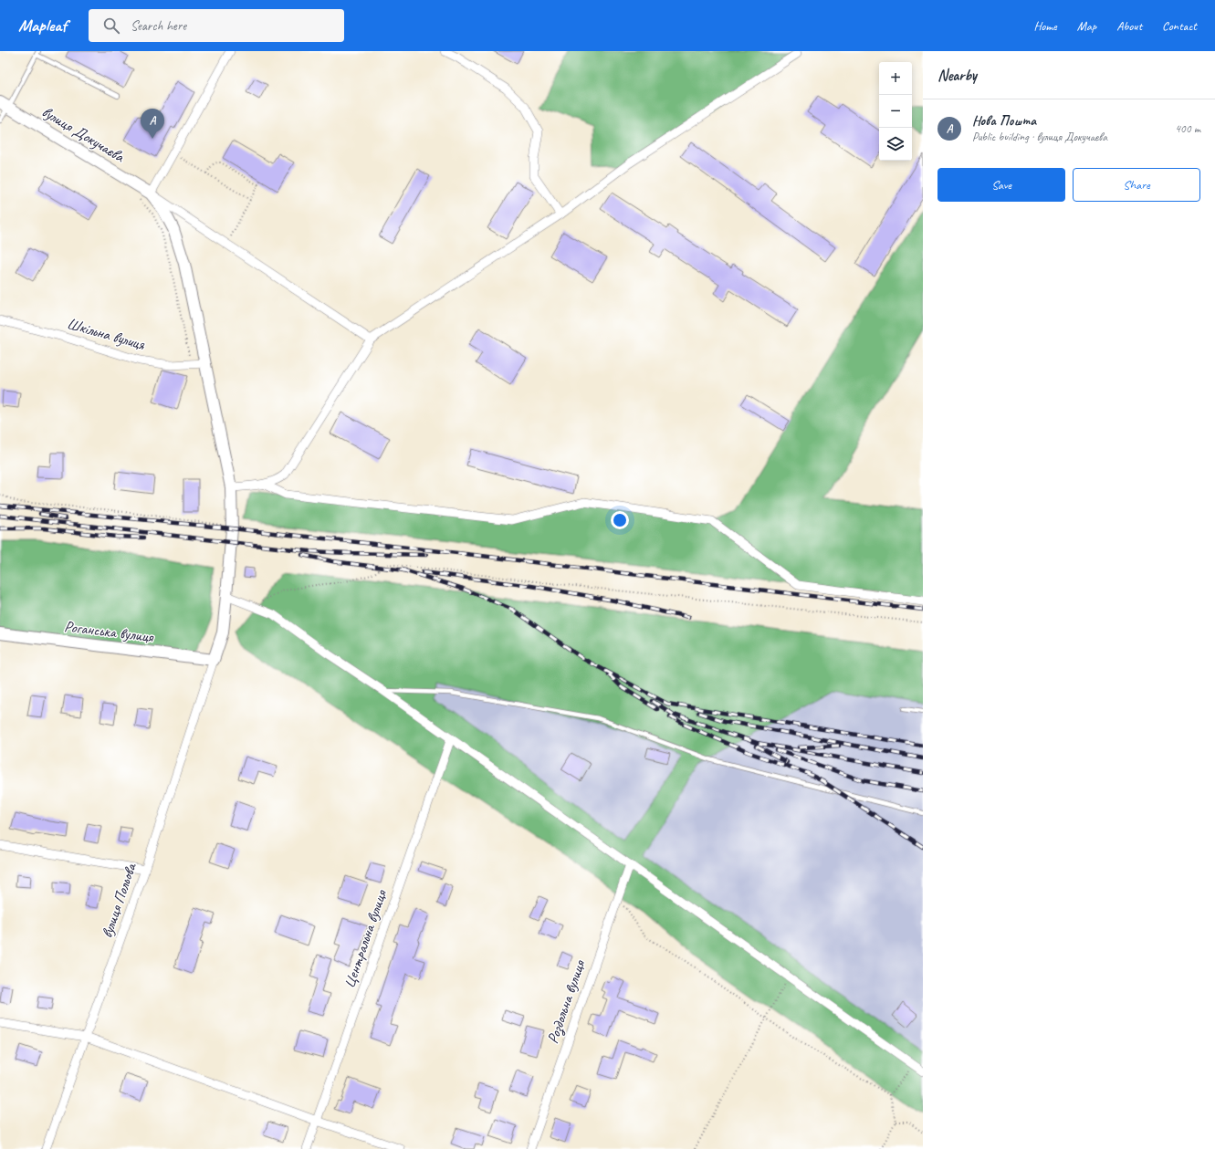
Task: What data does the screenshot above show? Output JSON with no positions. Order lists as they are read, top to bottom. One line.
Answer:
{"streets":{"street":["вулиця Докучаєва","Шкільна вулиця","Роганська вулиця","вулиця Польова","Центральна вулиця","Роздольна вулиця"]},"crossings":[["Роганська вулиця","вулиця Польова"]],"page":{"header":"Mapleaf","search":"Search here","nav":["Home","Map","About","Contact"],"heading":"Nearby","map_buttons":["+","−"],"list":[{"mark":"A","name":"Нова Пошта","note":"Public building · вулиця Докучаєва","value":"400 m"}],"pins":"A","buttons":["Save","Share"]}}
